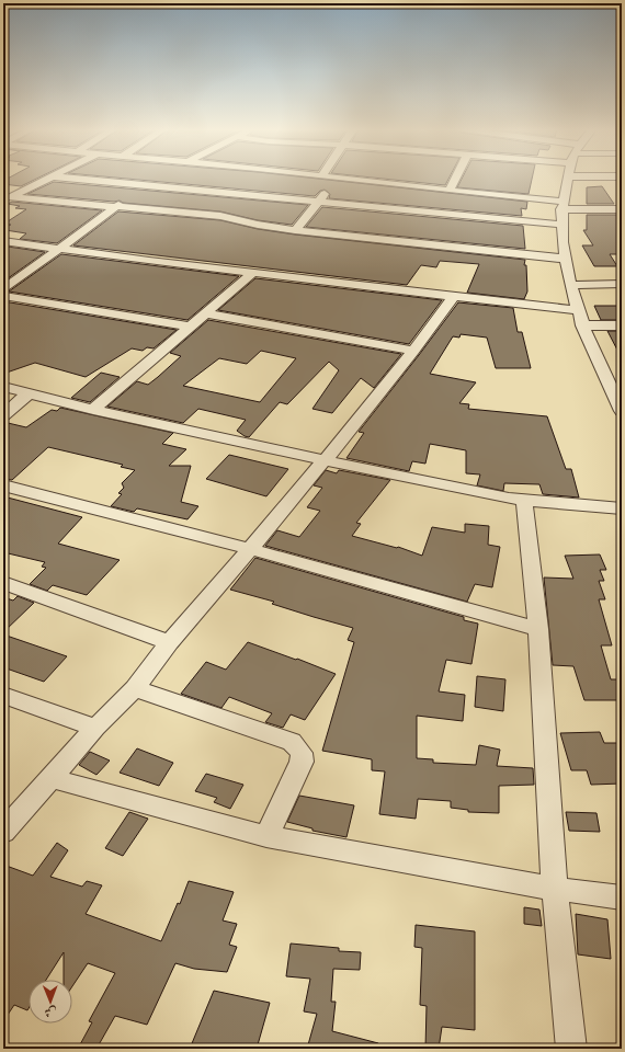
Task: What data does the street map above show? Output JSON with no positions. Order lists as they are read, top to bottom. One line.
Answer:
{"north":"bottom"}
